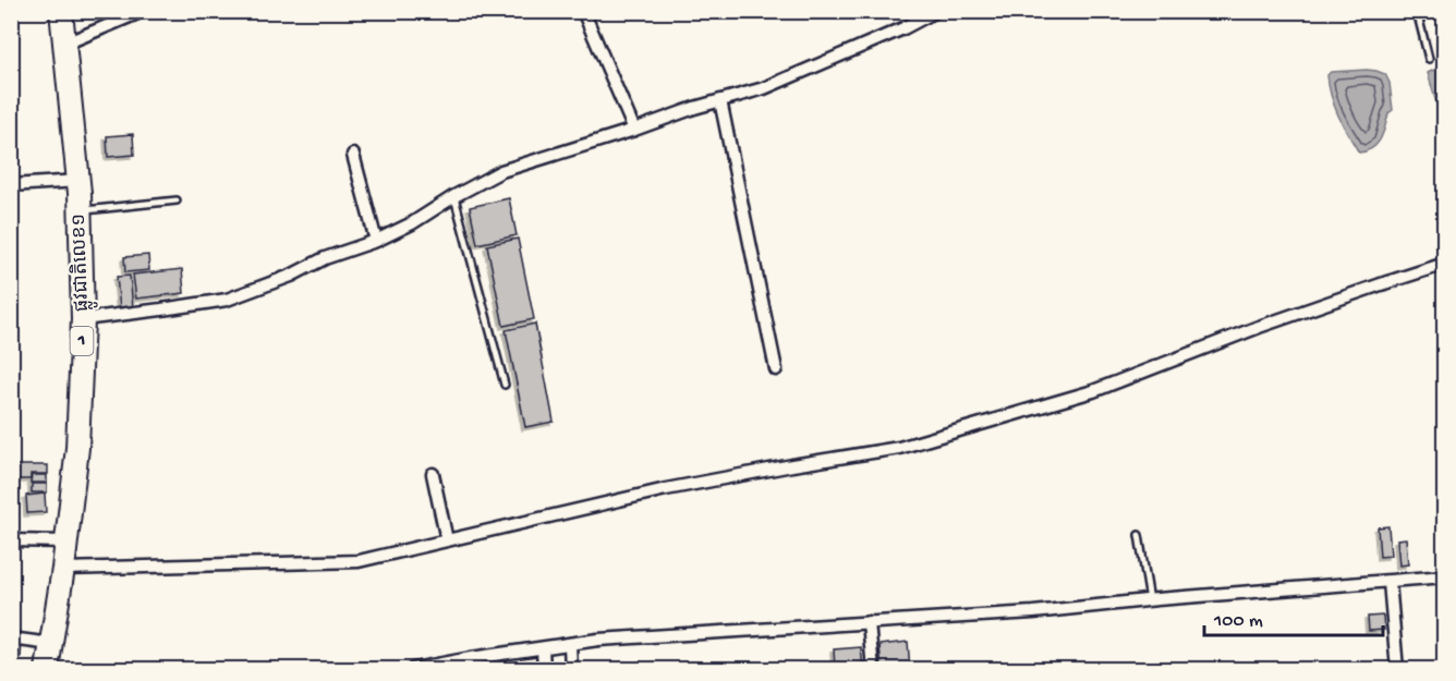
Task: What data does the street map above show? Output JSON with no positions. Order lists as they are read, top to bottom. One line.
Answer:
{"streets":{"highway":["ផ្លូវជាតិលេខ១","1"]},"scale_bar":"100 m"}
